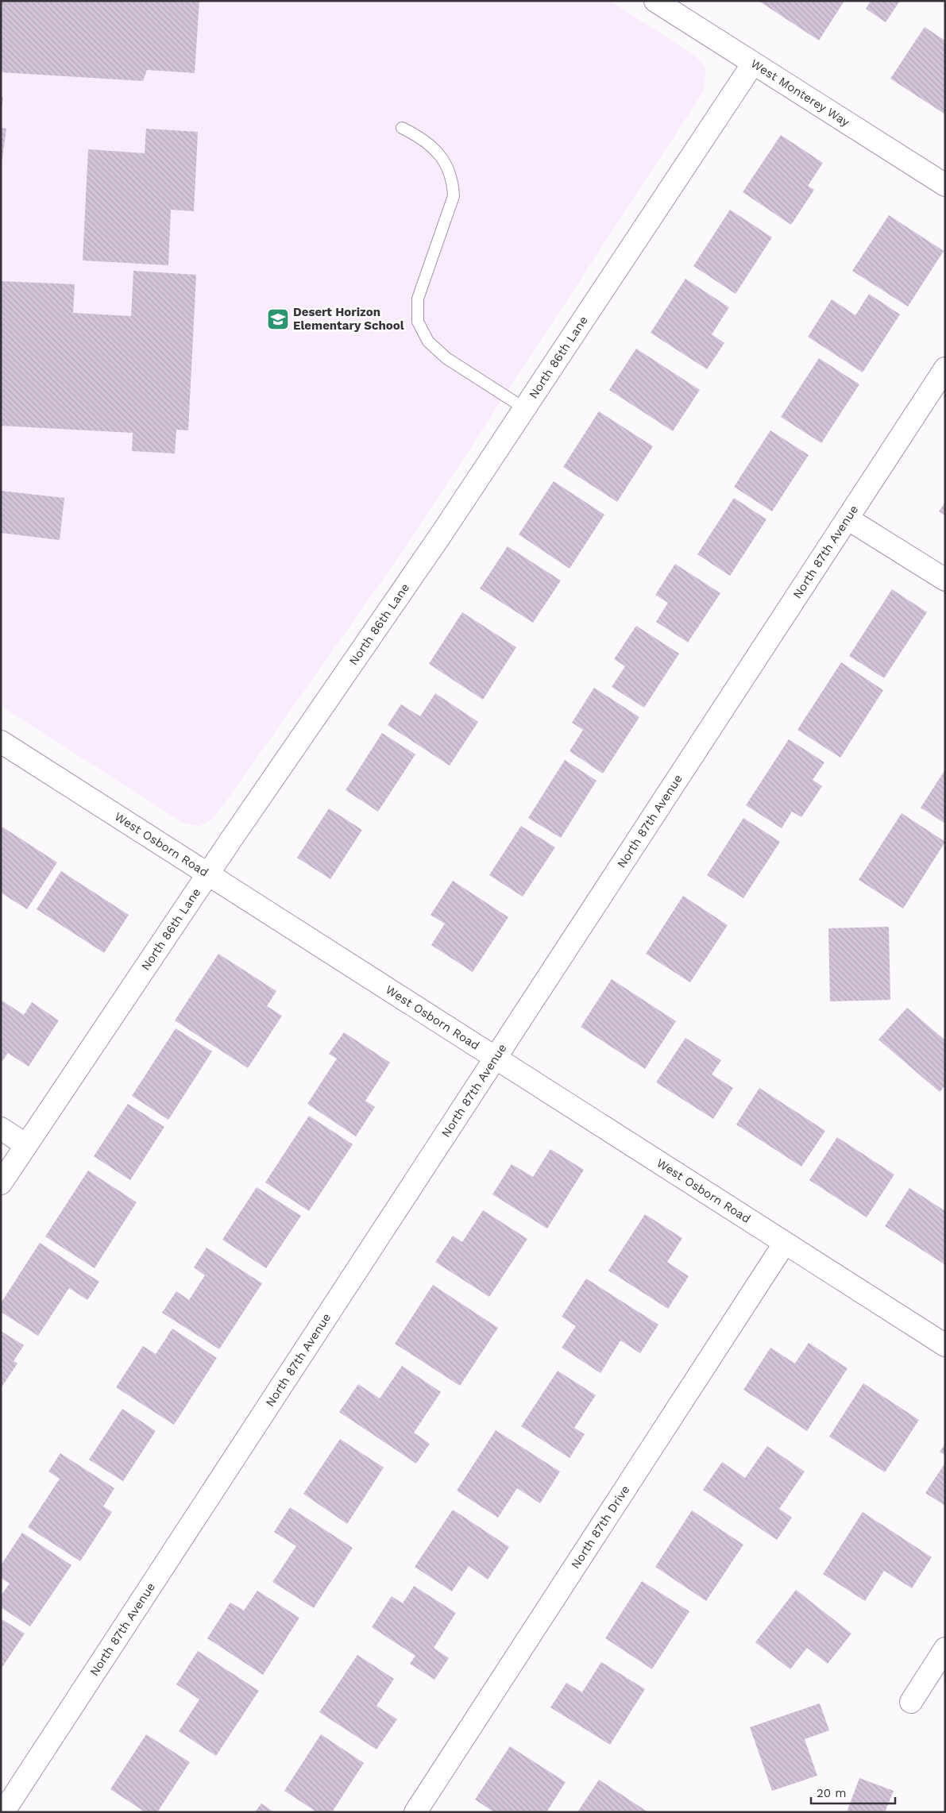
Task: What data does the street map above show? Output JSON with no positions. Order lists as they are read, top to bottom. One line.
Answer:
{"streets":{"street":["West Monterey Way","North 86th Lane","North 87th Avenue","West Osborn Road","North 87th Drive"]},"crossings":[["West Monterey Way","North 86th Lane"],["North 86th Lane","West Osborn Road"],["North 87th Avenue","West Osborn Road"],["West Osborn Road","North 87th Drive"]],"places":{"school or university":["Desert Horizon Elementary School"]},"scale_bar":"20 m"}
